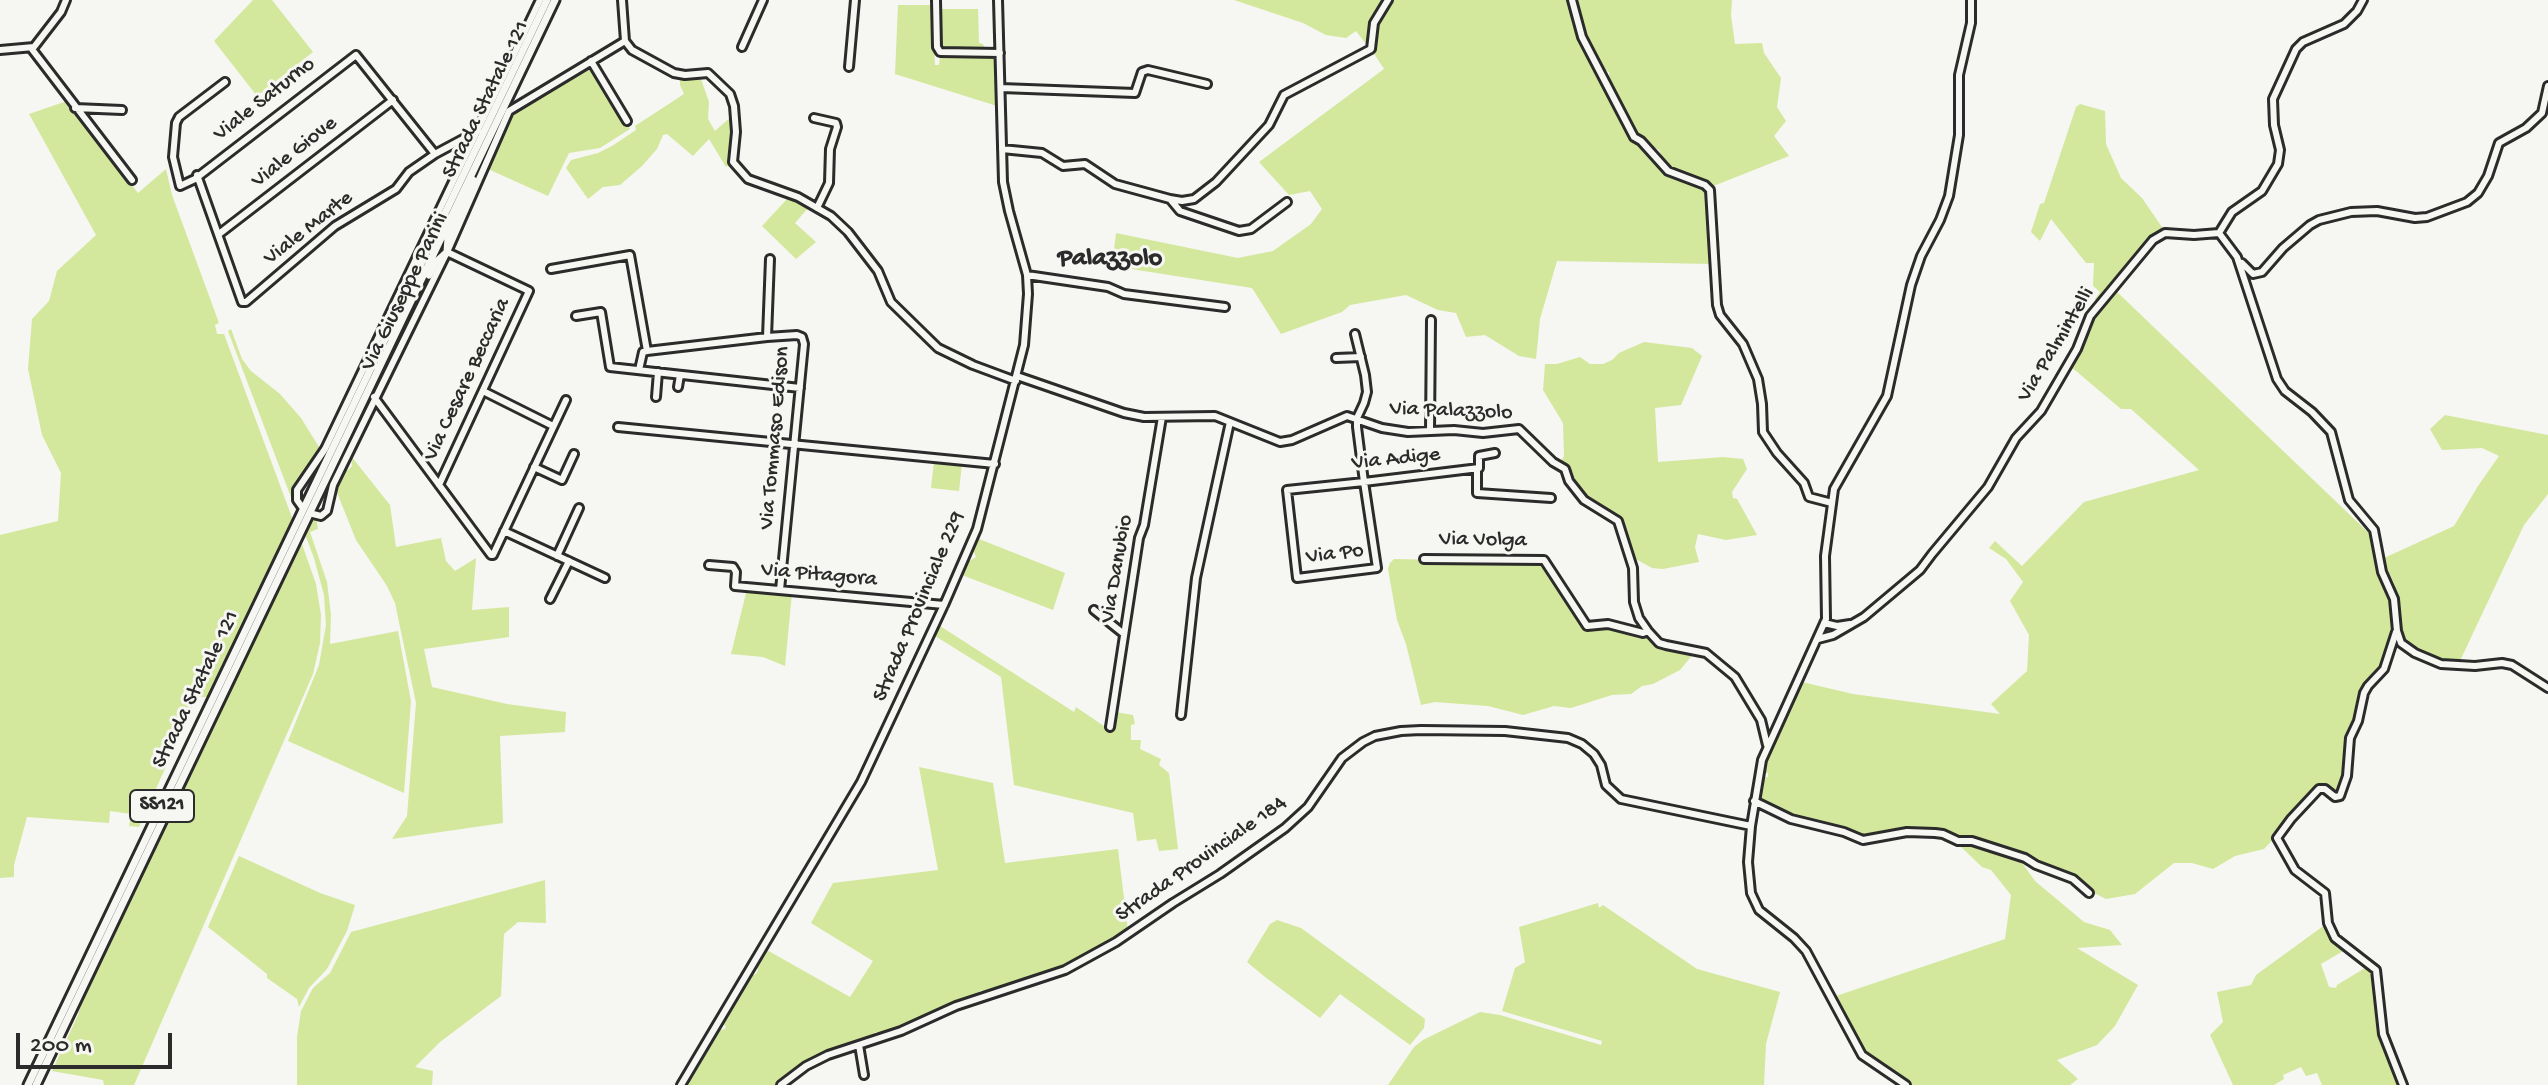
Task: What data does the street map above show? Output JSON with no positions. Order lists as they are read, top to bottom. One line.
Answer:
{"streets":{"main road":["Strada Statale 121","SS121"],"street":["Viale Saturno","Viale Giove","Viale Marte","Via Giuseppe Parini","Via Palmintelli","Via Cesare Beccaria","Via Palazzolo","Via Tommaso Edison","Via Adige","Via Volga","Via Po","Via Danubio","Via Pitagora","Strada Provinciale 229","Strada Provinciale 184"]},"crossings":[["Viale Saturno","Viale Giove"],["Strada Statale 121","Via Giuseppe Parini"],["Viale Giove","Viale Marte"],["Via Giuseppe Parini","Via Cesare Beccaria"],["Via Giuseppe Parini","Via Palazzolo"],["Via Palazzolo","Via Volga"],["Via Palazzolo","Via Danubio"],["Via Palazzolo","Strada Provinciale 229"],["Via Tommaso Edison","Via Pitagora"],["Via Adige","Via Po"],["Via Pitagora","Strada Provinciale 229"]],"districts":["Palazzolo"],"scale_bar":"200 m"}
